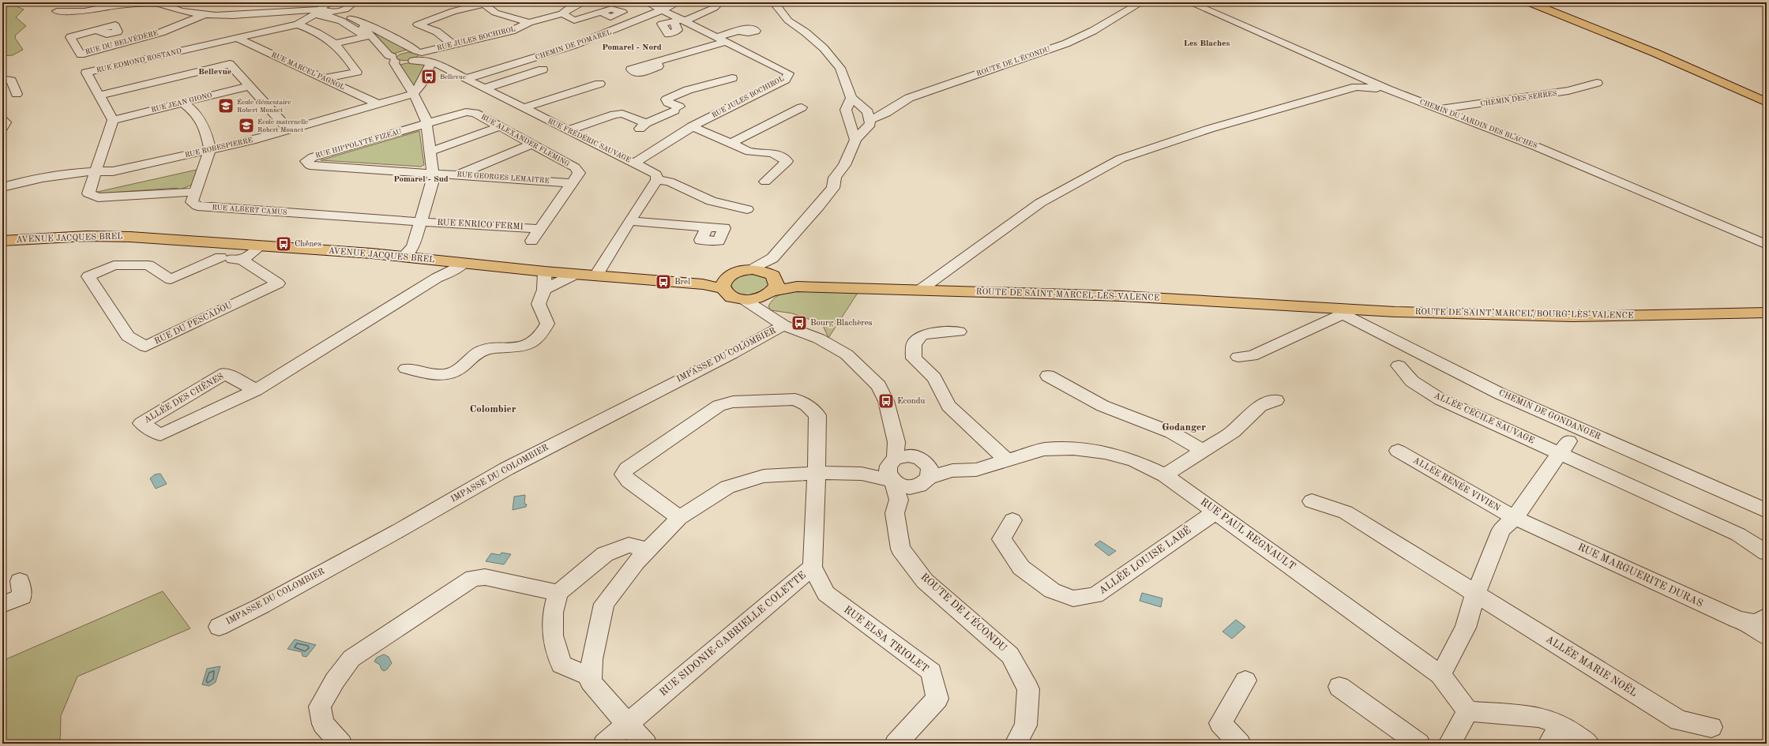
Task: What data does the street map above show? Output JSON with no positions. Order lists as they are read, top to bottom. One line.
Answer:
{"streets":{"main road":["AVENUE JACQUES BREL","ROUTE DE SAINT-MARCEL-LÈS-VALENCE","ROUTE DE SAINT-MARCEL/BOURG-LÈS-VALENCE"],"street":["RUE JULES BOCHIROL","RUE DU BELVÉDÈRE","CHEMIN DE POMAREL","RUE EDMOND ROSTAND","ROUTE DE L'ÉCONDU","RUE MARCEL PAGNOL","CHEMIN DES SERRES","RUE JEAN GIONO","CHEMIN DU JARDIN DES BLACHES","RUE ALEXANDER FLEMING","RUE FRÉDÉRIC SAUVAGE","RUE HIPPOLYTE FIZEAU","RUE ROBESPIERRE","RUE GEORGES LEMAITRE","RUE ALBERT CAMUS","RUE ENRICO FERMI","RUE DU PESCADOU","IMPASSE DU COLOMBIER","ALLÉE DES CHÊNES","CHEMIN DE GONDANGER","ALLÉE CÉCILE SAUVAGE","ALLÉE RENÉE VIVIEN","RUE PAUL REGNAULT","ALLÉE LOUISE LABÉ","RUE MARGUERITE DURAS","RUE SIDONIE-GABRIELLE COLETTE","RUE ELSA TRIOLET","ALLÉE MARIE NOËL"]},"crossings":[["RUE JULES BOCHIROL","CHEMIN DE POMAREL"],["RUE JULES BOCHIROL","RUE FRÉDÉRIC SAUVAGE"],["CHEMIN DE POMAREL","RUE FRÉDÉRIC SAUVAGE"],["RUE EDMOND ROSTAND","RUE MARCEL PAGNOL"],["RUE EDMOND ROSTAND","RUE JEAN GIONO"],["ROUTE DE L'ÉCONDU","ROUTE DE SAINT-MARCEL-LÈS-VALENCE"],["ROUTE DE L'ÉCONDU","IMPASSE DU COLOMBIER"],["RUE MARCEL PAGNOL","RUE ROBESPIERRE"],["CHEMIN DES SERRES","CHEMIN DU JARDIN DES BLACHES"],["RUE ALEXANDER FLEMING","RUE HIPPOLYTE FIZEAU"],["RUE ALEXANDER FLEMING","RUE GEORGES LEMAITRE"],["RUE ALEXANDER FLEMING","RUE ENRICO FERMI"],["RUE HIPPOLYTE FIZEAU","RUE GEORGES LEMAITRE"],["RUE ROBESPIERRE","RUE ALBERT CAMUS"],["RUE ALBERT CAMUS","RUE ENRICO FERMI"],["AVENUE JACQUES BREL","RUE DU PESCADOU"],["AVENUE JACQUES BREL","ALLÉE DES CHÊNES"],["ROUTE DE SAINT-MARCEL-LÈS-VALENCE","ROUTE DE SAINT-MARCEL/BOURG-LÈS-VALENCE"],["ROUTE DE SAINT-MARCEL-LÈS-VALENCE","CHEMIN DE GONDANGER"],["ROUTE DE SAINT-MARCEL/BOURG-LÈS-VALENCE","CHEMIN DE GONDANGER"],["ALLÉE RENÉE VIVIEN","RUE MARGUERITE DURAS"],["RUE PAUL REGNAULT","ALLÉE LOUISE LABÉ"],["RUE SIDONIE-GABRIELLE COLETTE","RUE ELSA TRIOLET"]],"districts":["Les Blaches","Pomarel - Nord","Bellevue","Pomarel - Sud","Colombier","Godanger"],"places":{"bus stop":["Bellevue","Chênes","Brel","Bourg Blachères","Econdu"],"school or university":["École élémentaire Robert Monnet","École maternelle Robert Monnet"]}}
